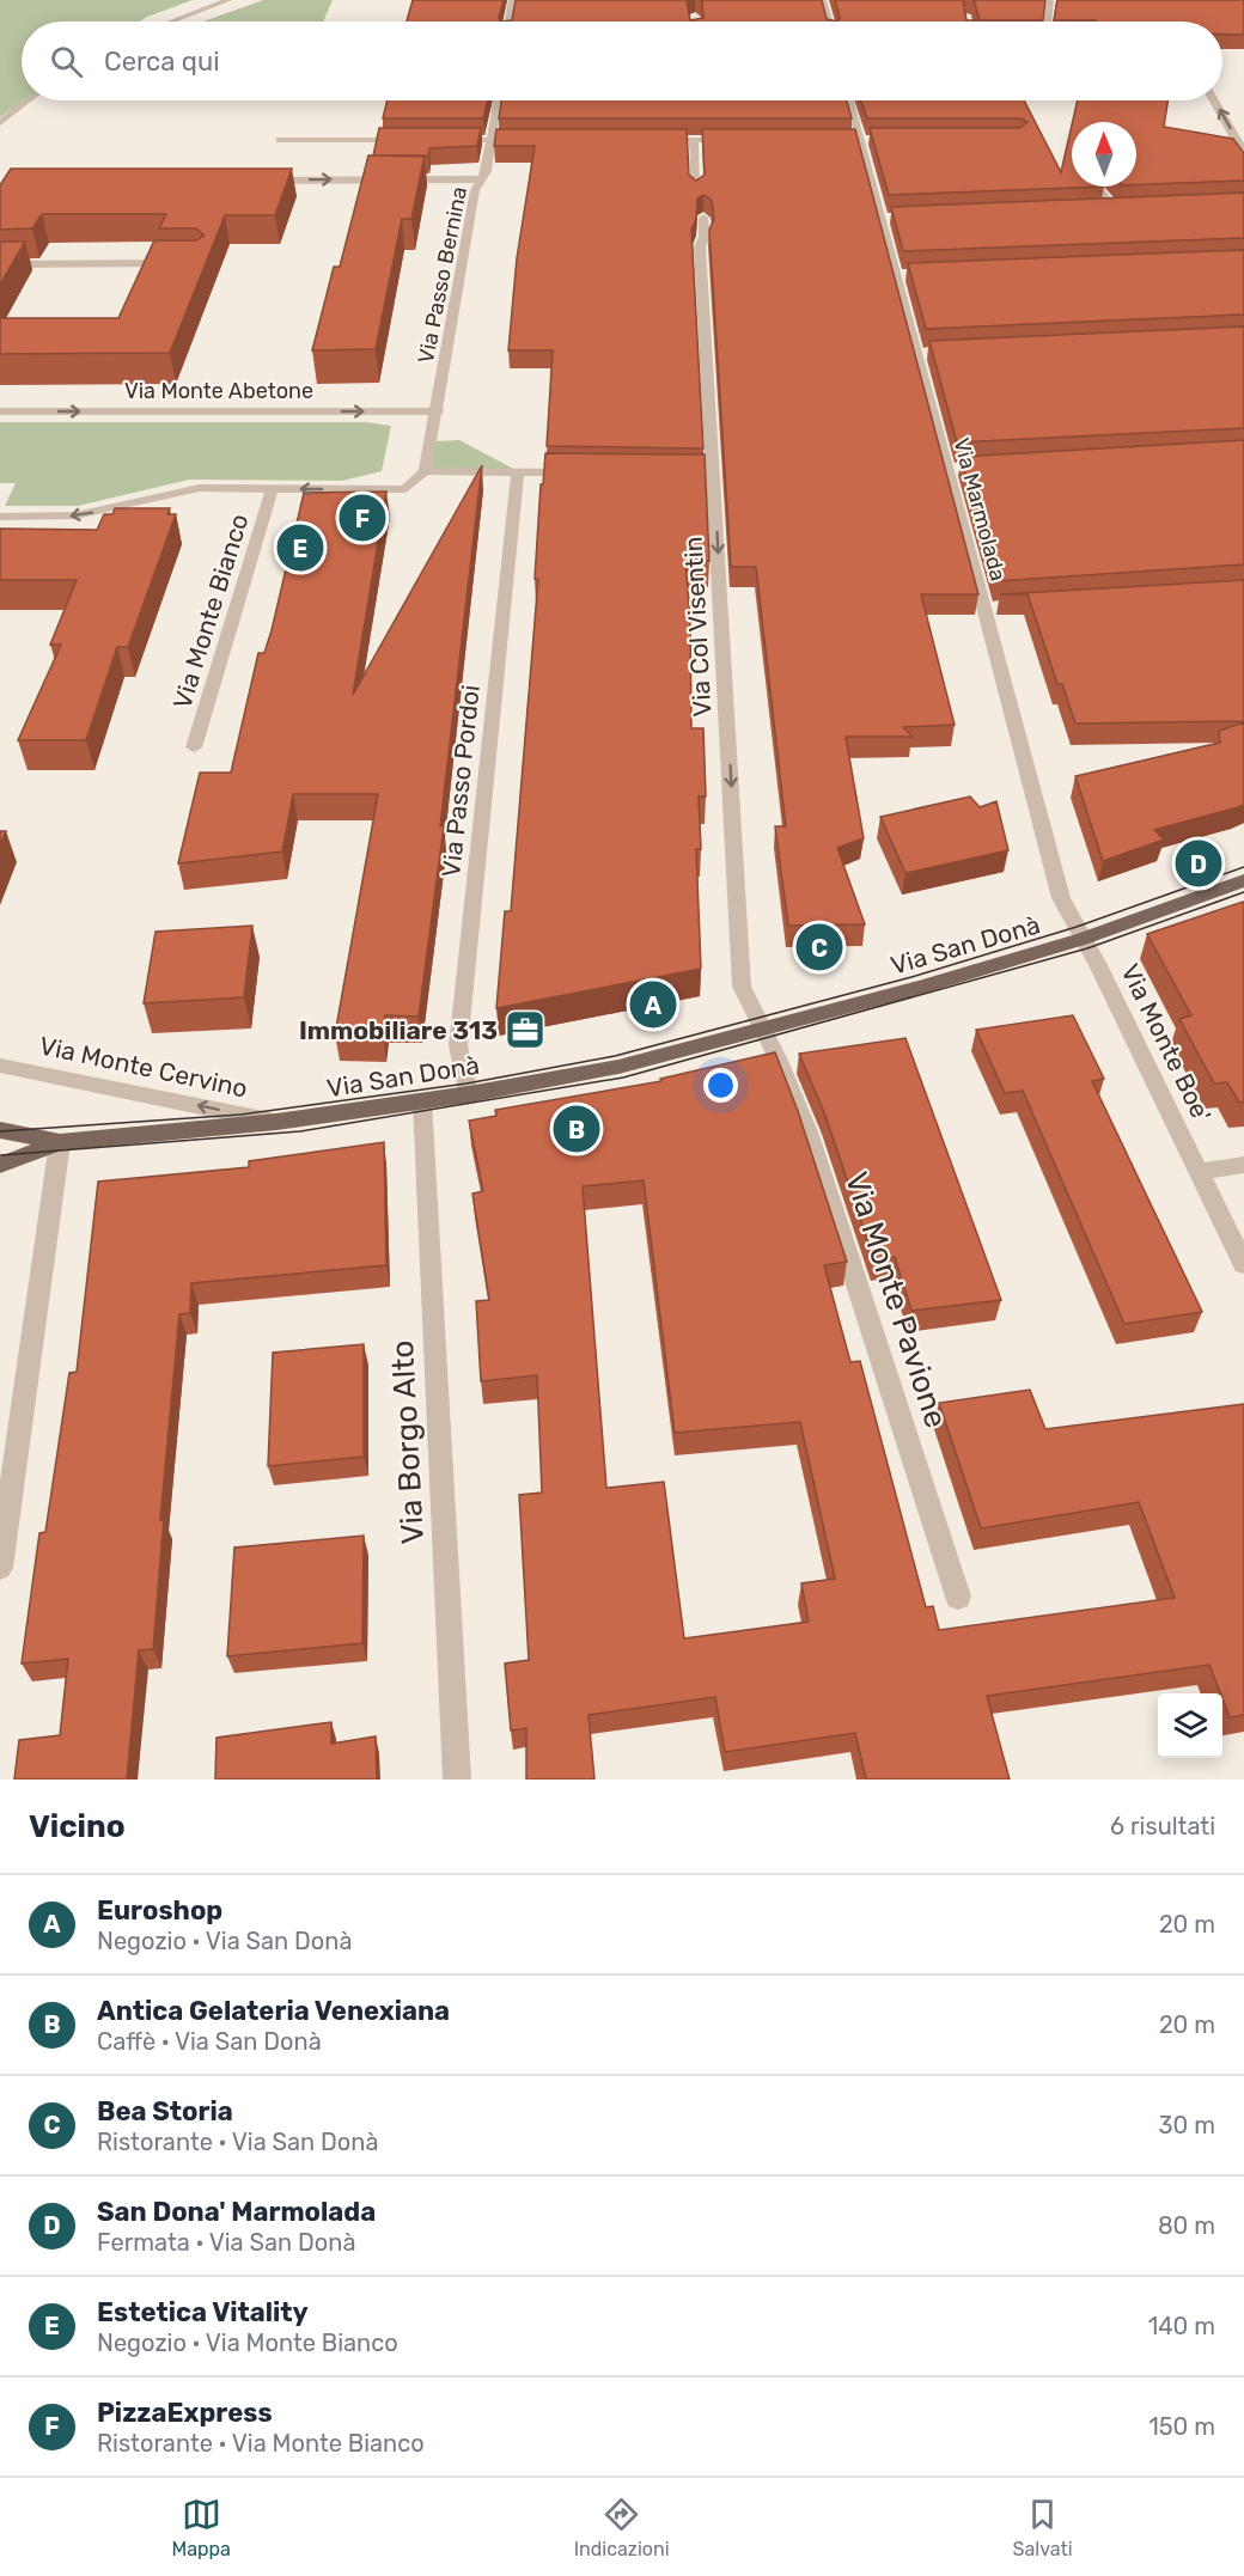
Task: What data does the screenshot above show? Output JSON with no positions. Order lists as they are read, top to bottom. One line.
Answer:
{"streets":{"main road":["Via San Donà"],"street":["Via Passo Bernina","Via Monte Abetone","Via Marmolada","Via Monte Bianco","Via Col Visentin","Via Passo Pordoi","Via Monte Boe'","Via Monte Cervino","Via Monte Pavione","Via Borgo Alto"]},"crossings":[["Via Passo Bernina","Via Monte Abetone"],["Via Passo Bernina","Via Monte Bianco"],["Via Marmolada","Via San Donà"],["Via Marmolada","Via Monte Boe'"],["Via Col Visentin","Via San Donà"],["Via Col Visentin","Via Monte Pavione"],["Via Passo Pordoi","Via San Donà"],["Via San Donà","Via Monte Boe'"],["Via San Donà","Via Monte Cervino"],["Via San Donà","Via Monte Pavione"],["Via San Donà","Via Borgo Alto"]],"one_way":["Via Monte Bianco","Via Col Visentin","Via Monte Cervino"],"places":{"office":["Immobiliare 313"]},"north":"top","page":{"search":"Cerca qui","pins":["F","E","D","C","A","B"],"heading":["Vicino","6 risultati"],"list":[{"mark":"A","name":"Euroshop","note":"Negozio · Via San Donà","value":"20 m"},{"mark":"B","name":"Antica Gelateria Venexiana","note":"Caffè · Via San Donà","value":"20 m"},{"mark":"C","name":"Bea Storia","note":"Ristorante · Via San Donà","value":"30 m"},{"mark":"D","name":"San Dona' Marmolada","note":"Fermata · Via San Donà","value":"80 m"},{"mark":"E","name":"Estetica Vitality","note":"Negozio · Via Monte Bianco","value":"140 m"},{"mark":"F","name":"PizzaExpress","note":"Ristorante · Via Monte Bianco","value":"150 m"}],"nav":["Mappa","Indicazioni","Salvati"]}}
